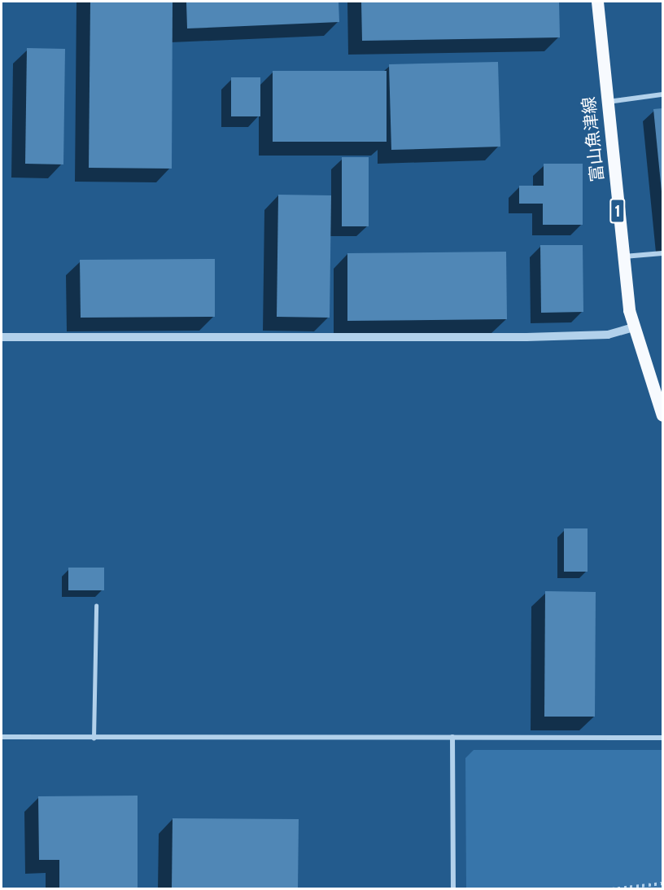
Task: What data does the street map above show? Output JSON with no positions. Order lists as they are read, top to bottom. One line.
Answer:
{"streets":{"main road":["富山魚津線","1"]}}
